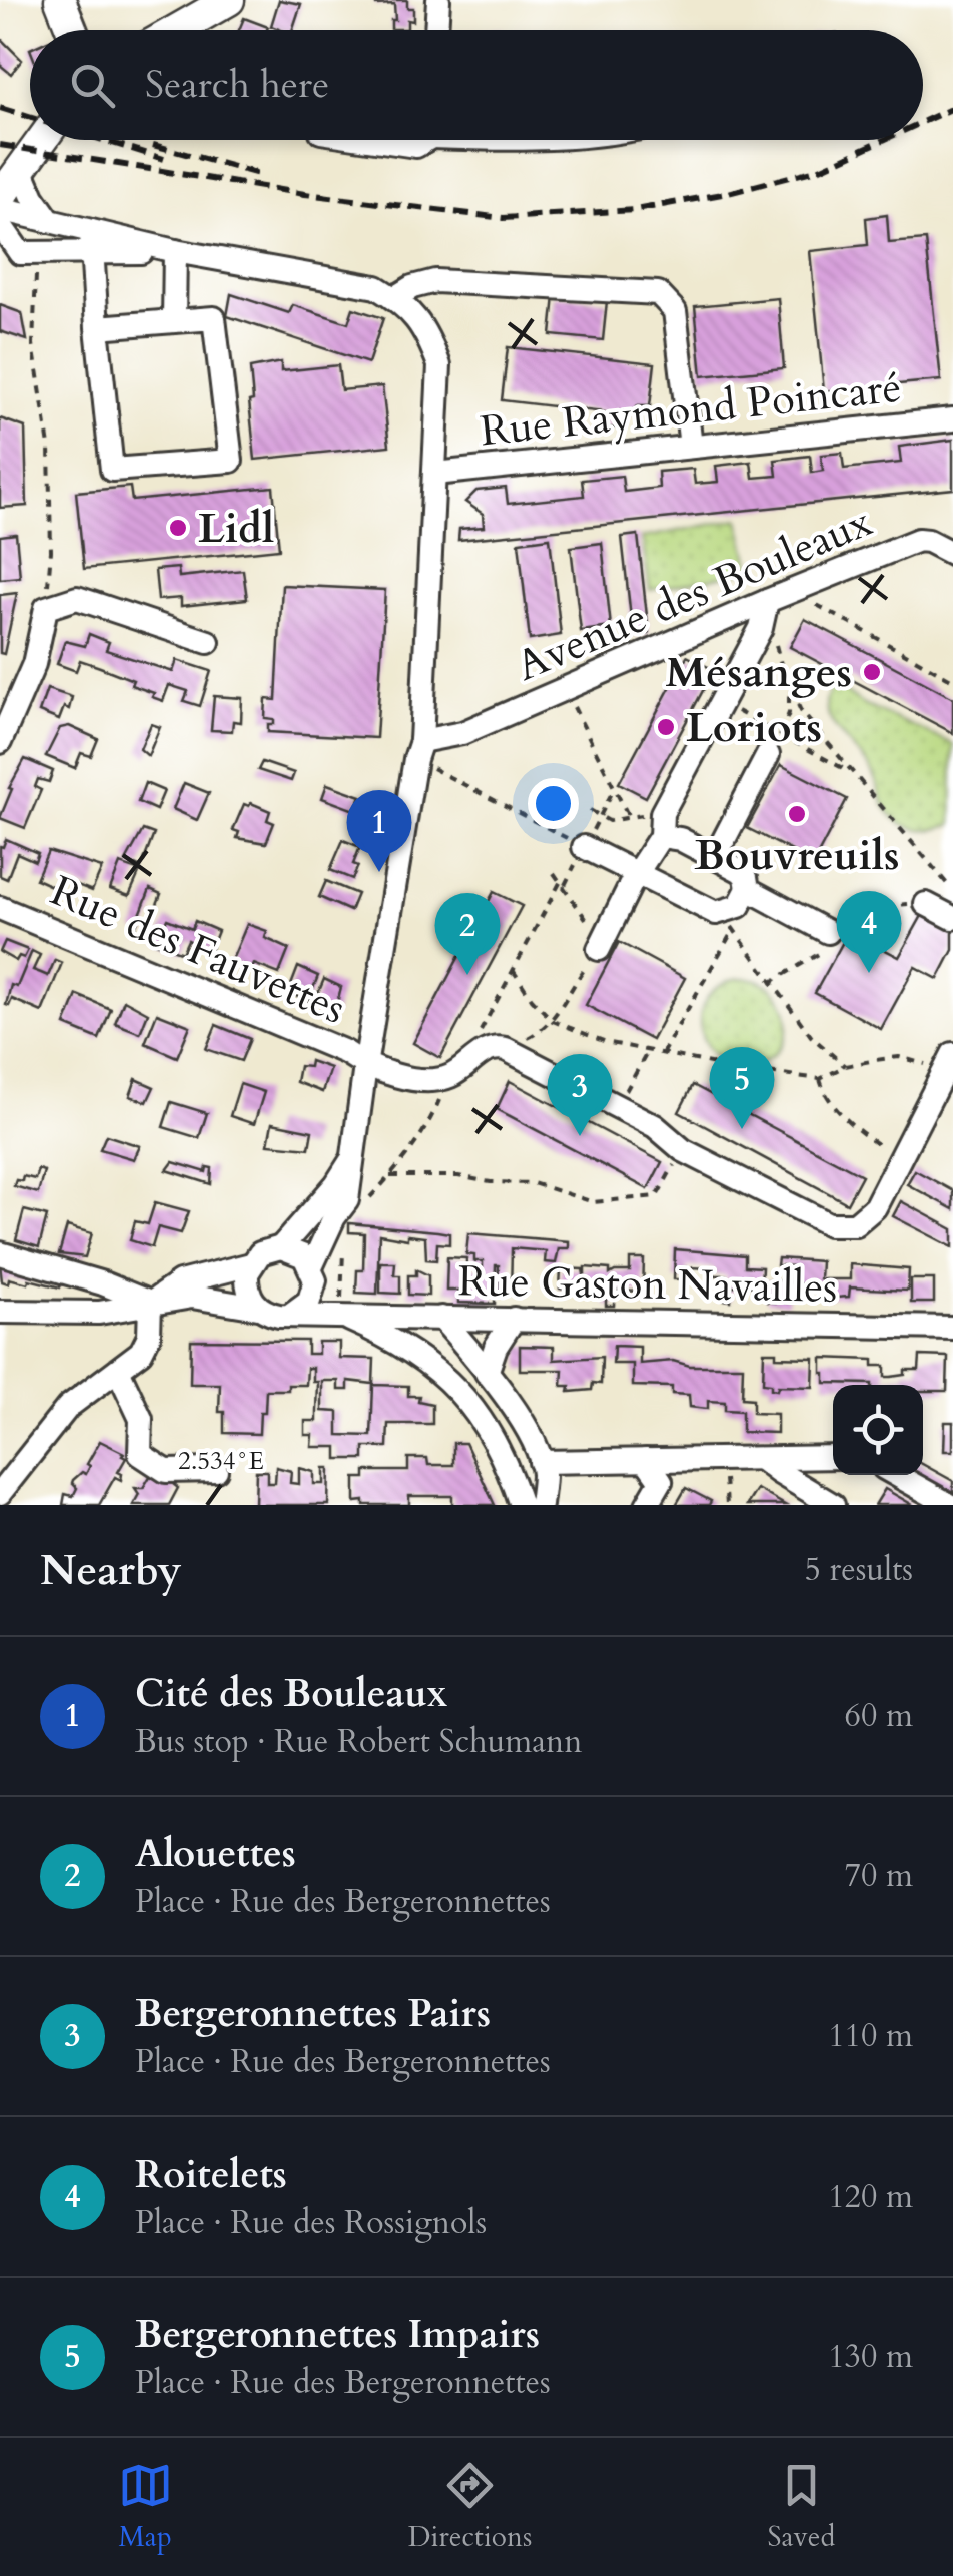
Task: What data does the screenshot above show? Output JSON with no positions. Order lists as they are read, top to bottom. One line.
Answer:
{"streets":{"street":["Rue Raymond Poincaré","Avenue des Bouleaux","Rue des Fauvettes","Rue Gaston Navailles"]},"places":["Lidl","Mésanges","Loriots","Bouvreuils"],"page":{"search":"Search here","pins":["1","4","2","5","3"],"heading":["Nearby","5 results"],"list":[{"mark":"1","name":"Cité des Bouleaux","note":"Bus stop · Rue Robert Schumann","value":"60 m"},{"mark":"2","name":"Alouettes","note":"Place · Rue des Bergeronnettes","value":"70 m"},{"mark":"3","name":"Bergeronnettes Pairs","note":"Place · Rue des Bergeronnettes","value":"110 m"},{"mark":"4","name":"Roitelets","note":"Place · Rue des Rossignols","value":"120 m"},{"mark":"5","name":"Bergeronnettes Impairs","note":"Place · Rue des Bergeronnettes","value":"130 m"}],"nav":["Map","Directions","Saved"]},"coordinates":["2.534°E"]}
